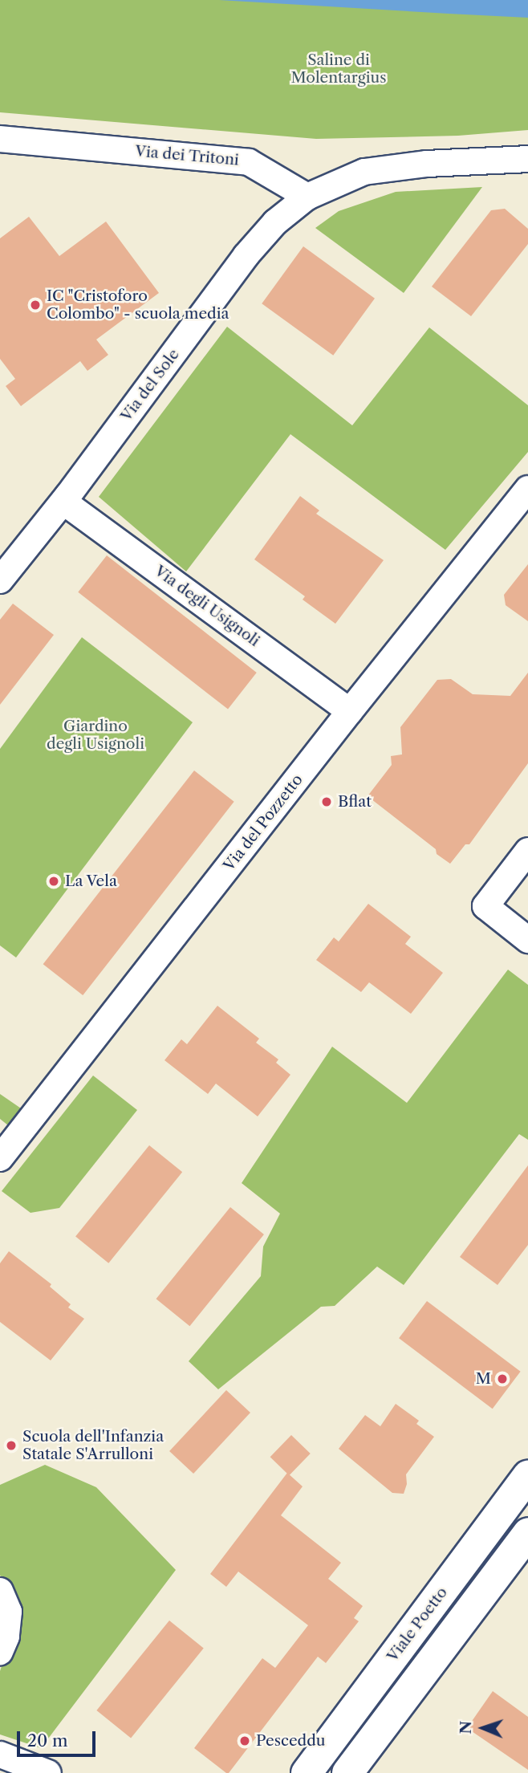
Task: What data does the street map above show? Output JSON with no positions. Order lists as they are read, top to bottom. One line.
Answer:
{"streets":{"main road":["Viale Poetto"],"street":["Via dei Tritoni","Via del Sole","Via degli Usignoli","Via del Pozzetto"]},"crossings":[["Via dei Tritoni","Via del Sole"],["Via del Sole","Via degli Usignoli"],["Via degli Usignoli","Via del Pozzetto"]],"parks":["Saline di Molentargius","Giardino degli Usignoli"],"places":["IC \"Cristoforo Colombo\" - scuola media","Bflat","La Vela","M","Scuola dell'Infanzia Statale S'Arrulloni","Pesceddu"],"scale_bar":"20 m","north":"left"}
